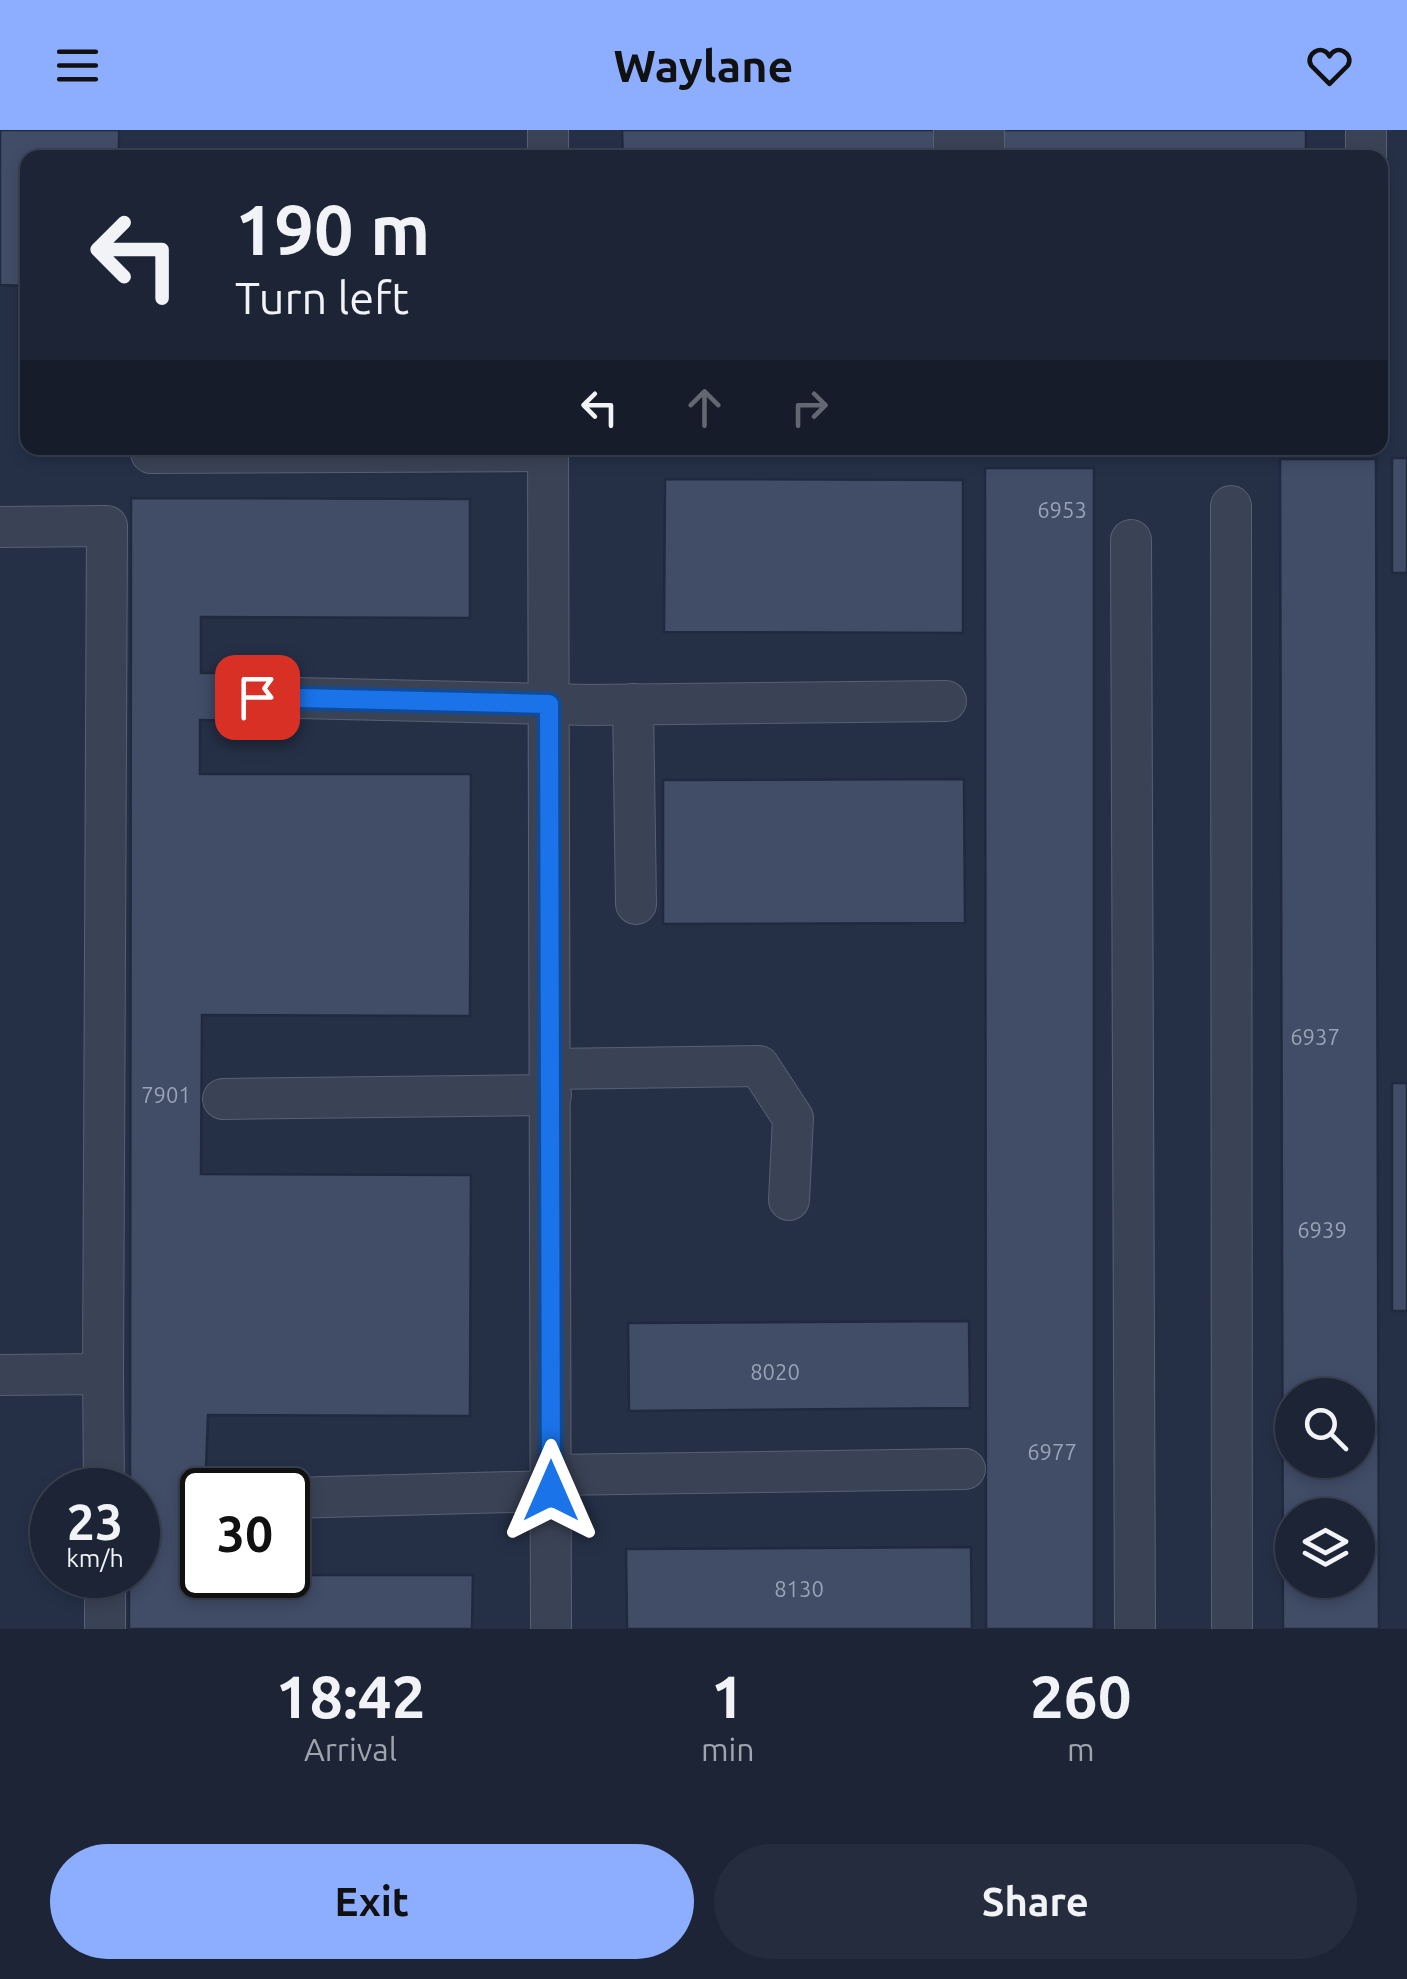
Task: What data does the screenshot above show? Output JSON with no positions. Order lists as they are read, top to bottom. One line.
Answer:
{"house_numbers":["6953","6937","7901","6939","8020","6977","8130"],"page":{"header":"Waylane","turn":["190 m","Turn left"],"speed":"23 km/h","limit":"30","eta":["18:42","Arrival","1","min","260","m"],"buttons":["Exit","Share"]}}
